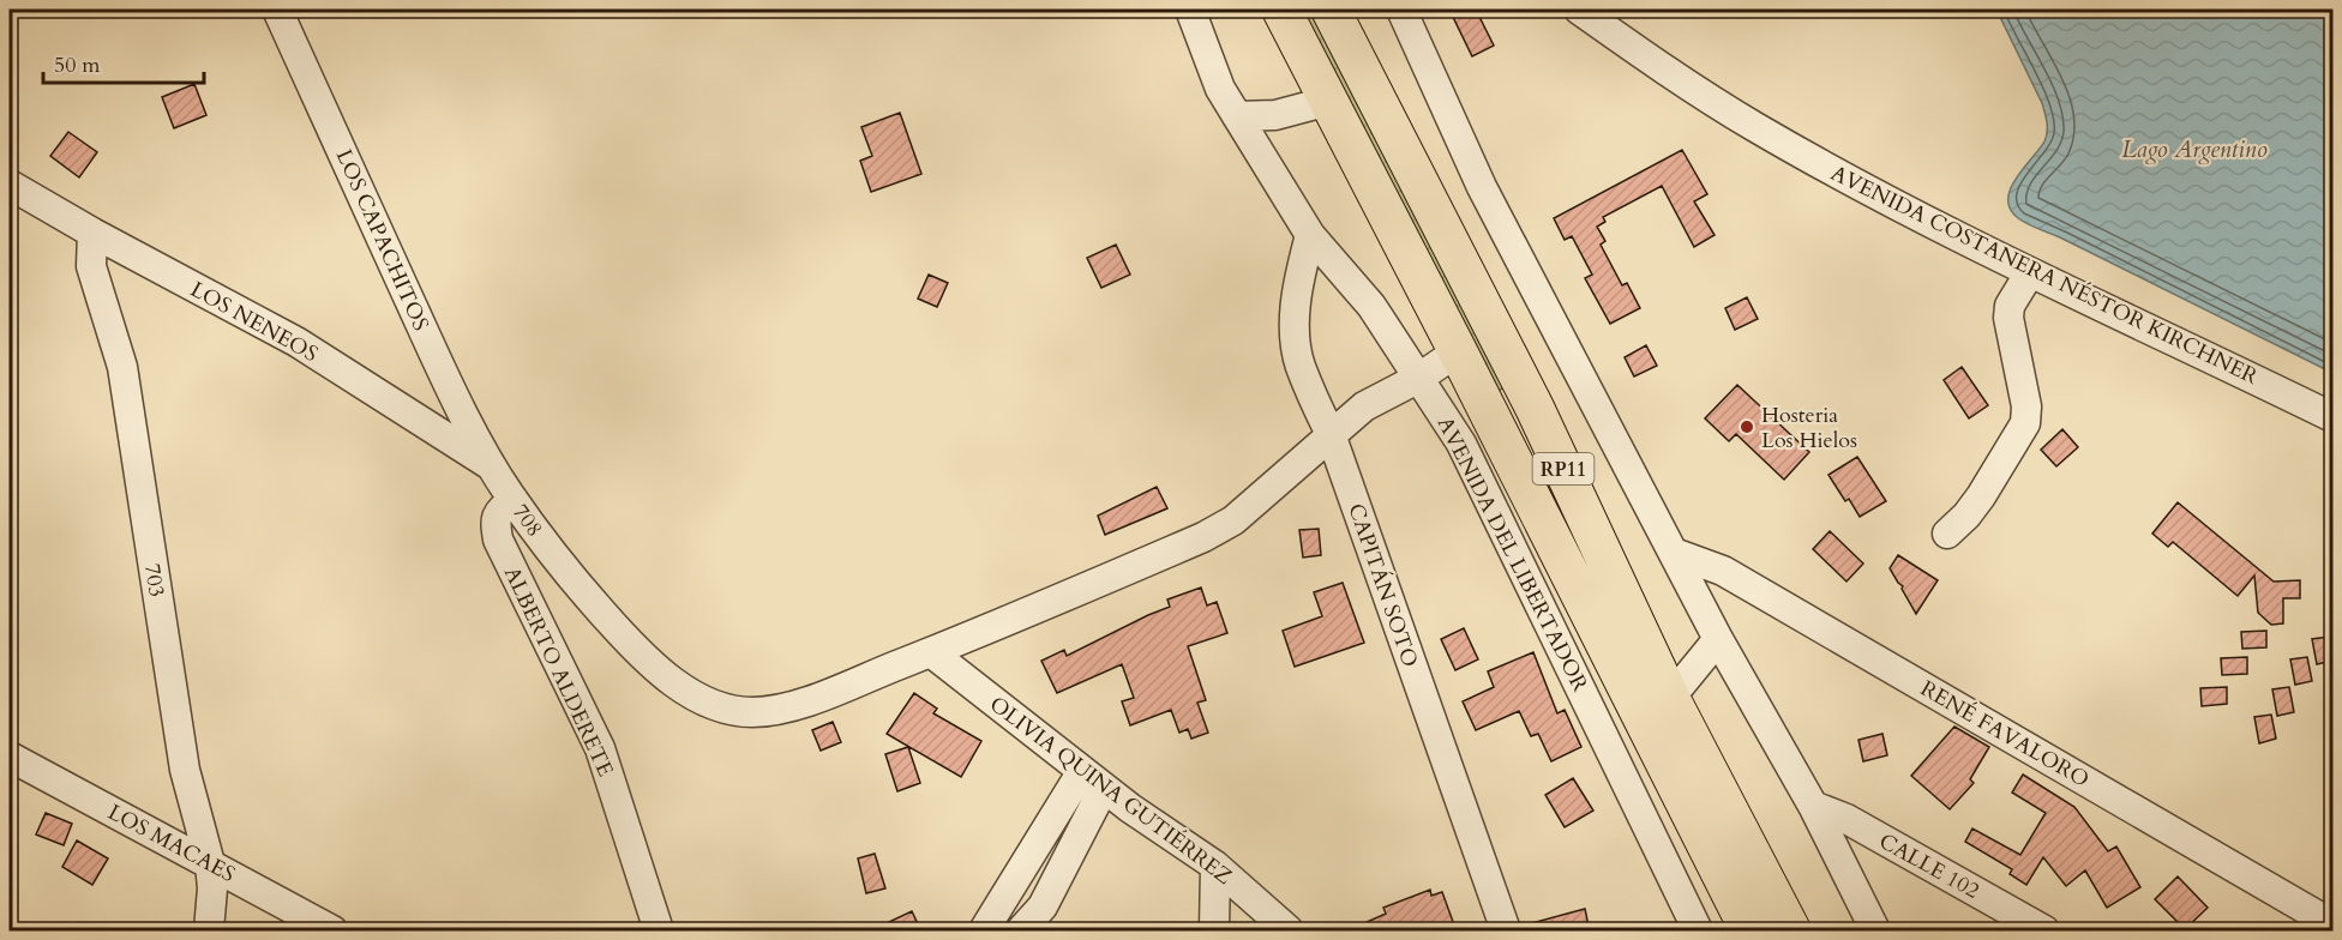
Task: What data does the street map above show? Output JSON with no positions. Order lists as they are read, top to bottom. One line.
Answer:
{"streets":{"main road":["RP11","AVENIDA DEL LIBERTADOR"],"street":["LOS CAPACHITOS","AVENIDA COSTANERA NÉSTOR KIRCHNER","LOS NENEOS","708","703","CAPITÁN SOTO","ALBERTO ALDERETE","RENÉ FAVALORO","OLIVIA QUINA GUTIÉRREZ","LOS MACAES","CALLE 102"]},"crossings":[["LOS CAPACHITOS","LOS NENEOS"],["LOS CAPACHITOS","708"],["LOS NENEOS","708"],["LOS NENEOS","703"],["708","AVENIDA DEL LIBERTADOR"],["708","CAPITÁN SOTO"],["708","ALBERTO ALDERETE"],["708","OLIVIA QUINA GUTIÉRREZ"],["AVENIDA DEL LIBERTADOR","CAPITÁN SOTO"],["703","LOS MACAES"]],"water":["Lago Argentino"],"places":["Hosteria Los Hielos"],"scale_bar":"50 m"}
